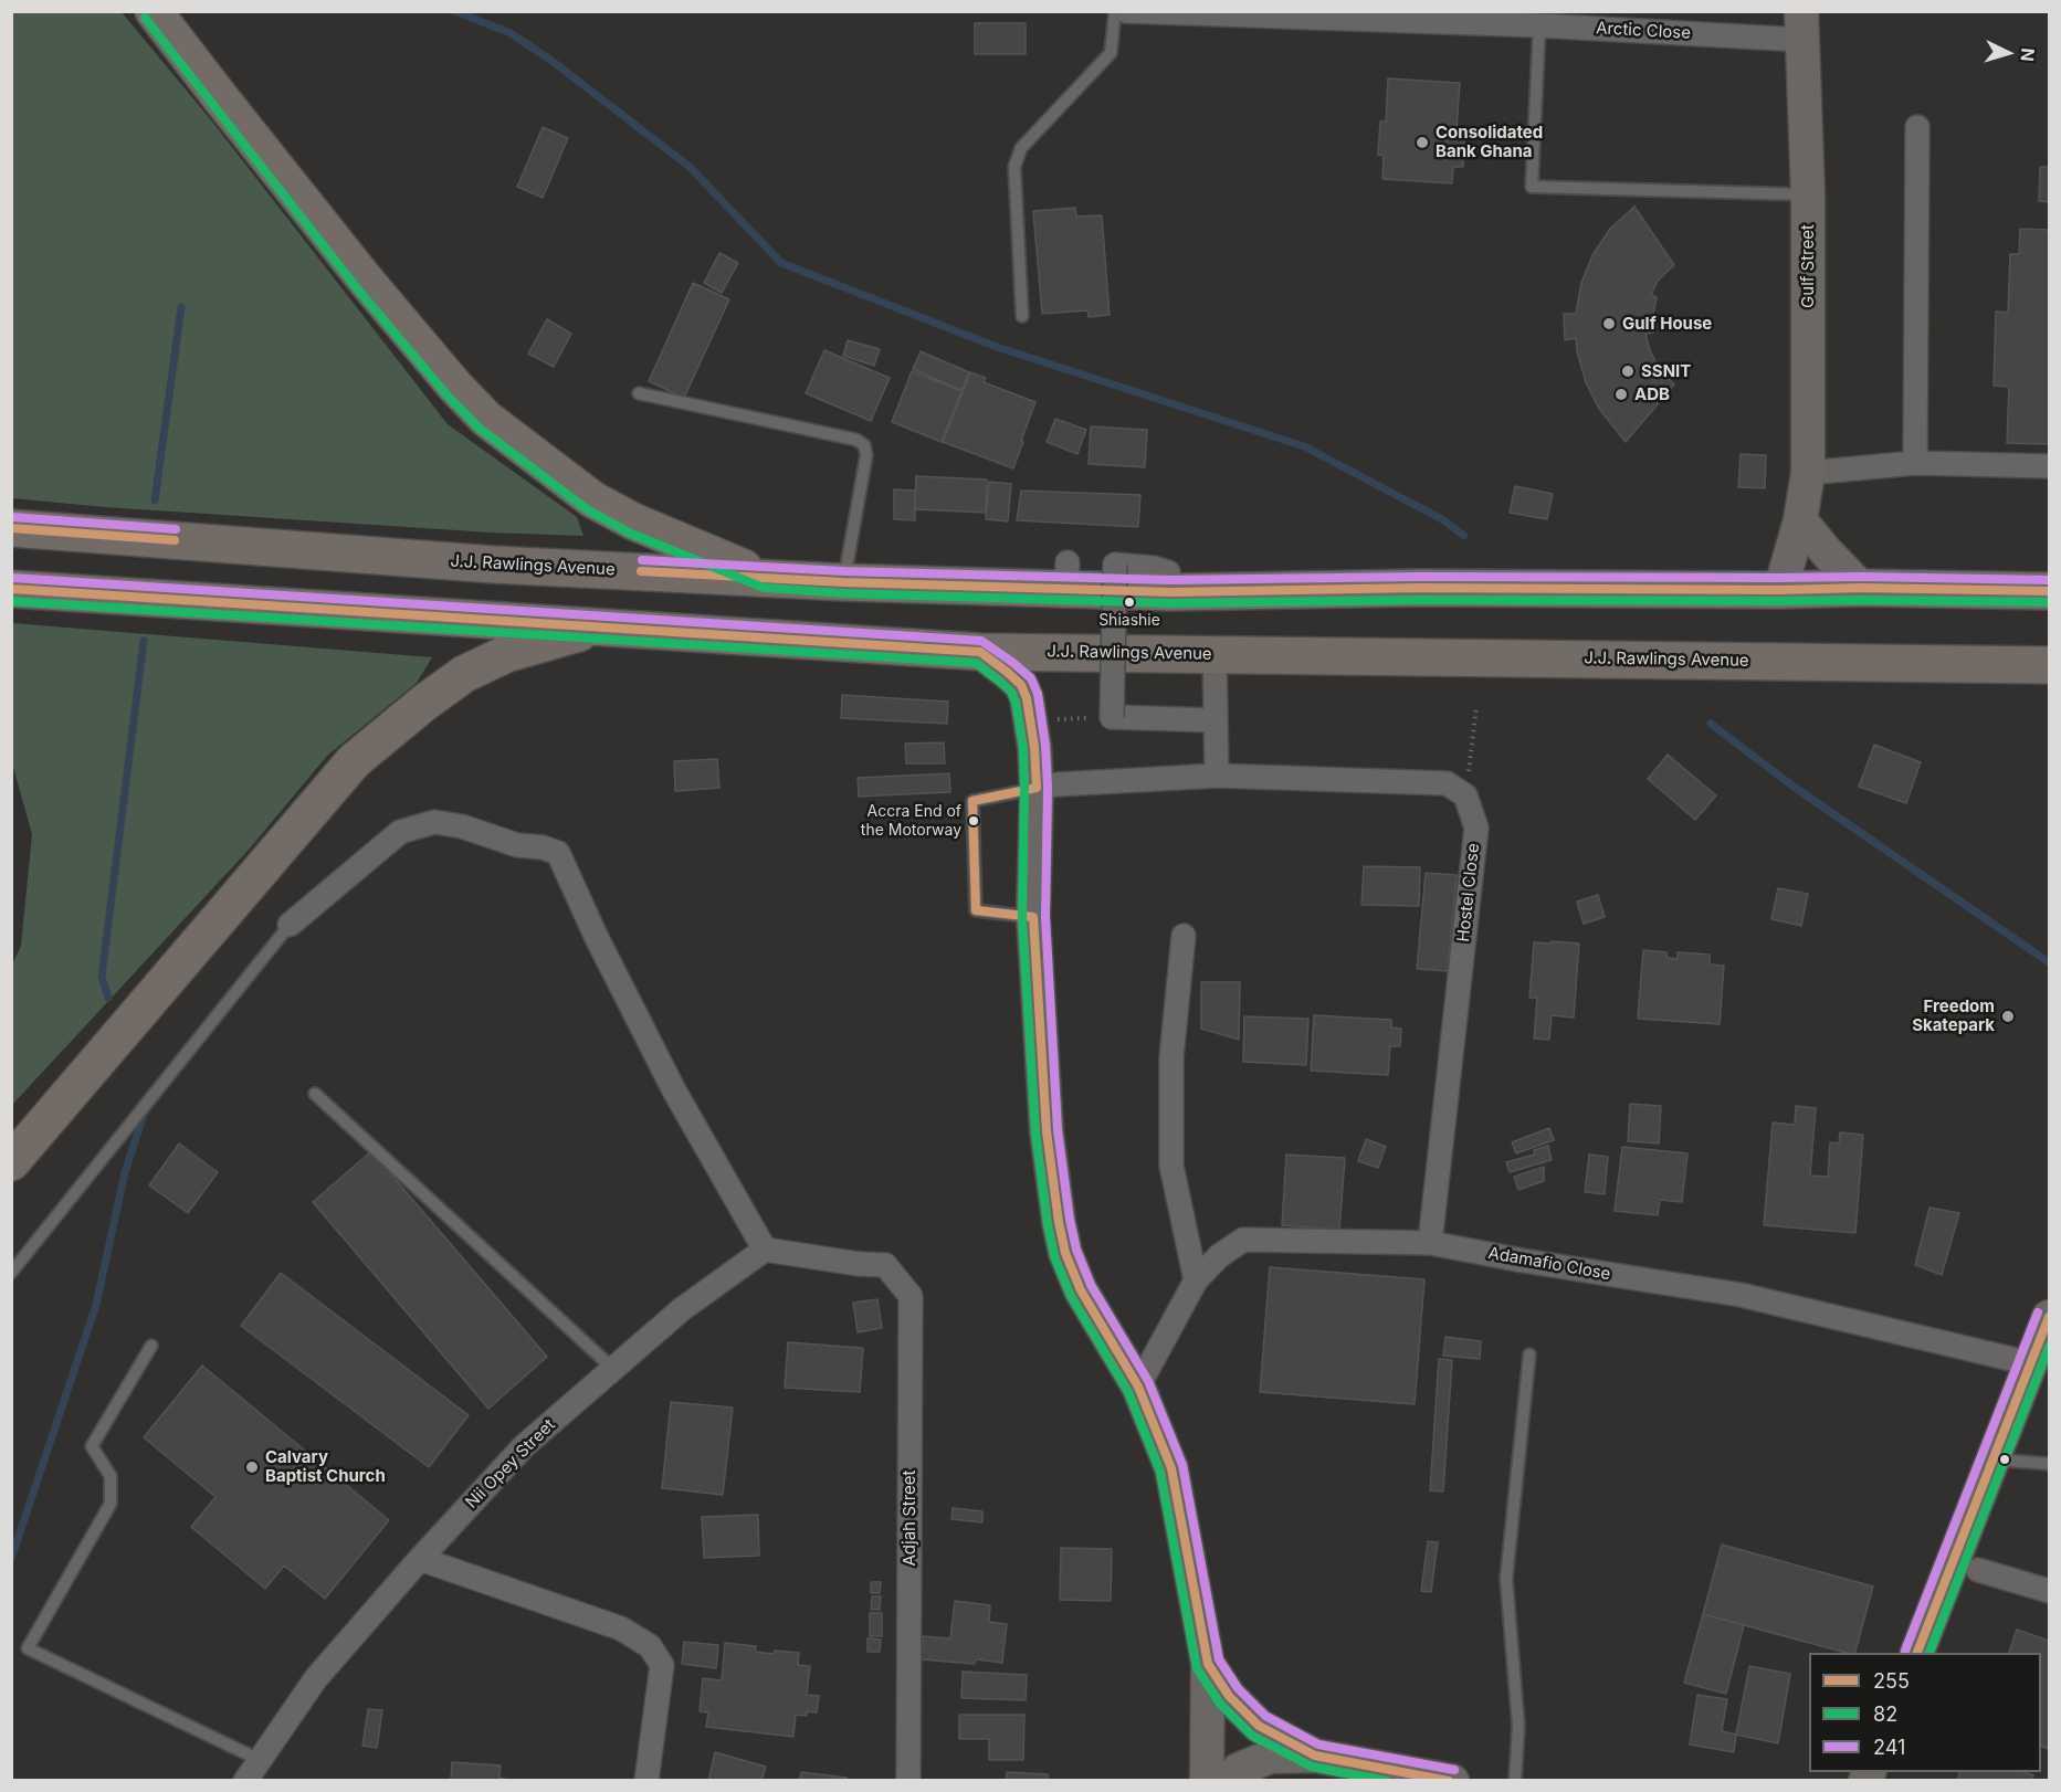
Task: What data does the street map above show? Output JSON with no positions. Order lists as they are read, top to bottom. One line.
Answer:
{"streets":{"highway":["J.J. Rawlings Avenue"],"street":["Arctic Close","Gulf Street","Hostel Close","Adamafio Close","Nii Opey Street","Adjah Street"]},"crossings":[["Arctic Close","Gulf Street"],["Gulf Street","J.J. Rawlings Avenue"],["Hostel Close","Adamafio Close"],["Nii Opey Street","Adjah Street"]],"places":["Consolidated Bank Ghana","Gulf House","SSNIT","ADB","Shiashie","Accra End of the Motorway","Freedom Skatepark","Calvary Baptist Church"],"lines":["transit line 82","transit line 241","transit line 255"],"legend":["255","82","241"],"north":"right"}
